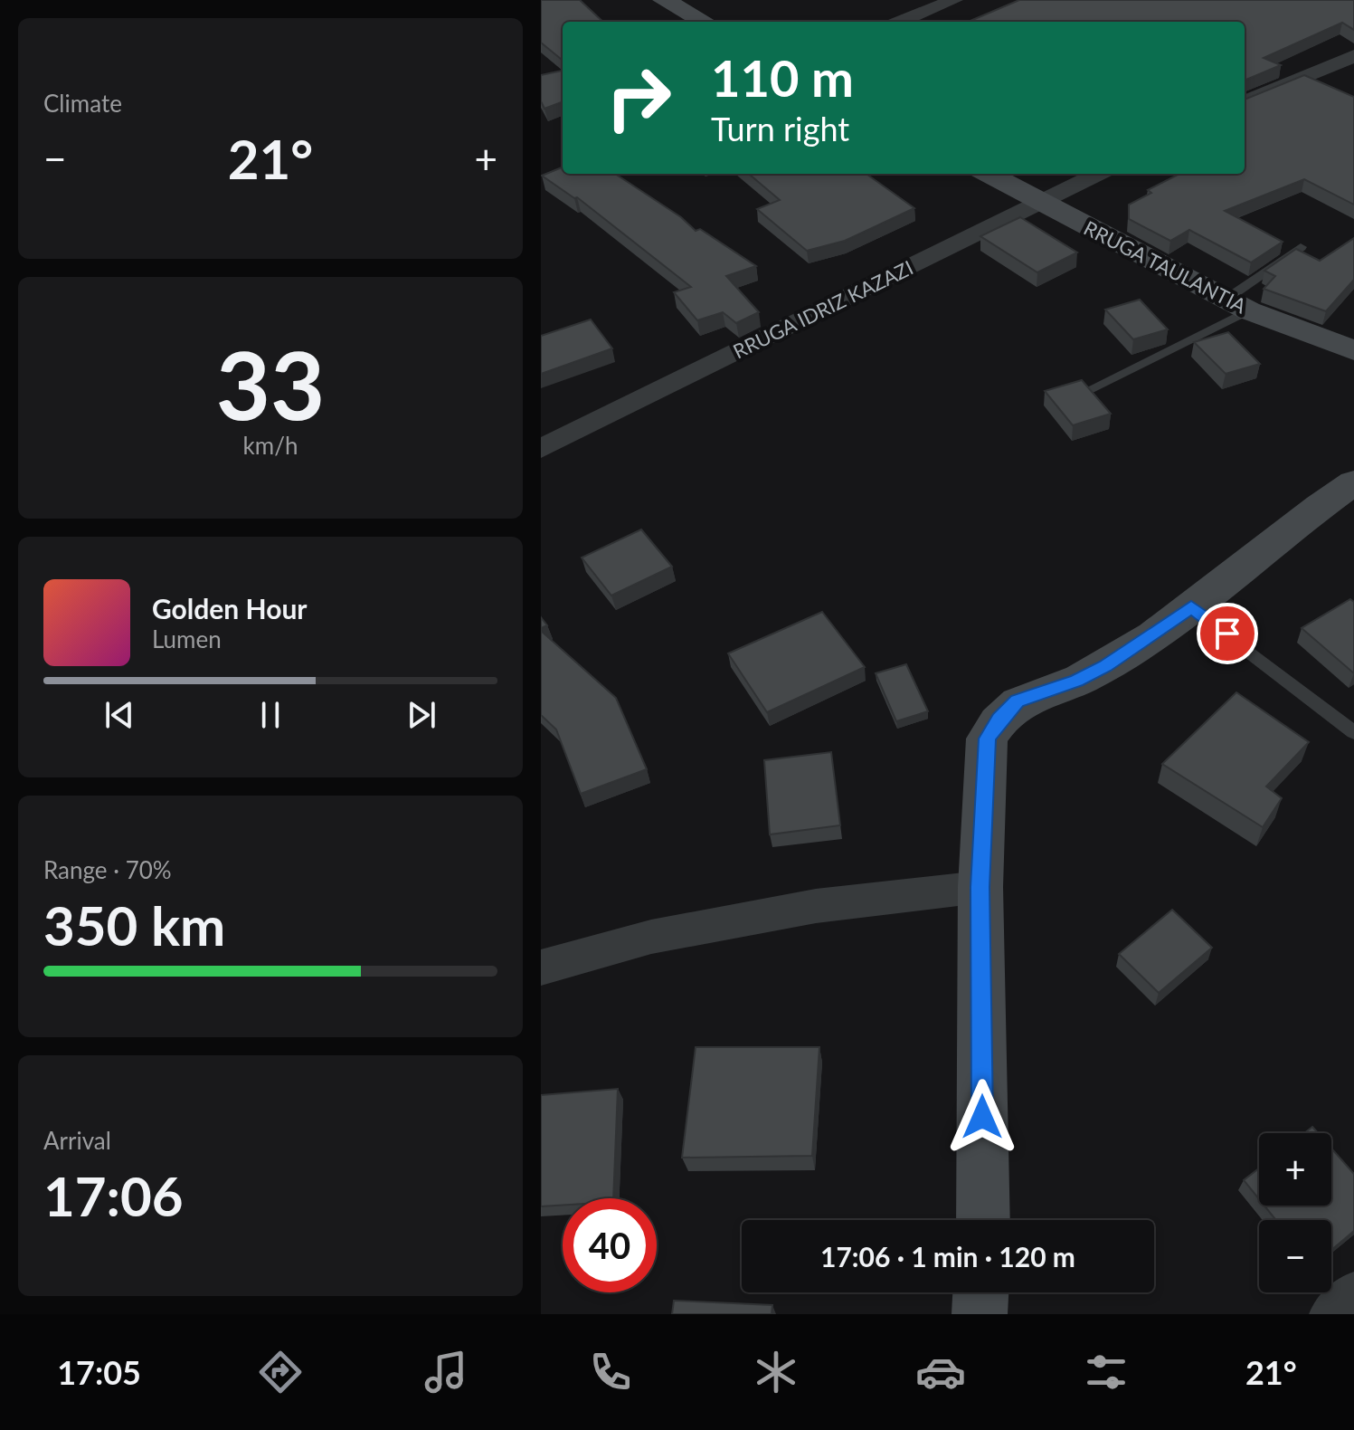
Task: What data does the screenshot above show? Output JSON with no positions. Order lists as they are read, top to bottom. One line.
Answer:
{"streets":{"street":["RRUGA TAULANTIA","RRUGA IDRIZ KAZAZI"]},"crossings":[["RRUGA TAULANTIA","RRUGA IDRIZ KAZAZI"]],"page":{"tile":["Climate",["33","km/h"],["Range · 70%","350 km"],["Arrival","17:06"]],"turn":["110 m","Turn right"],"heat":["−","21°","+"],"song":["Golden Hour","Lumen"],"map_buttons":["+","−"],"limit":"40","trip":"17:06 · 1 min · 120 m","tabs":["17:05","21°"]}}
